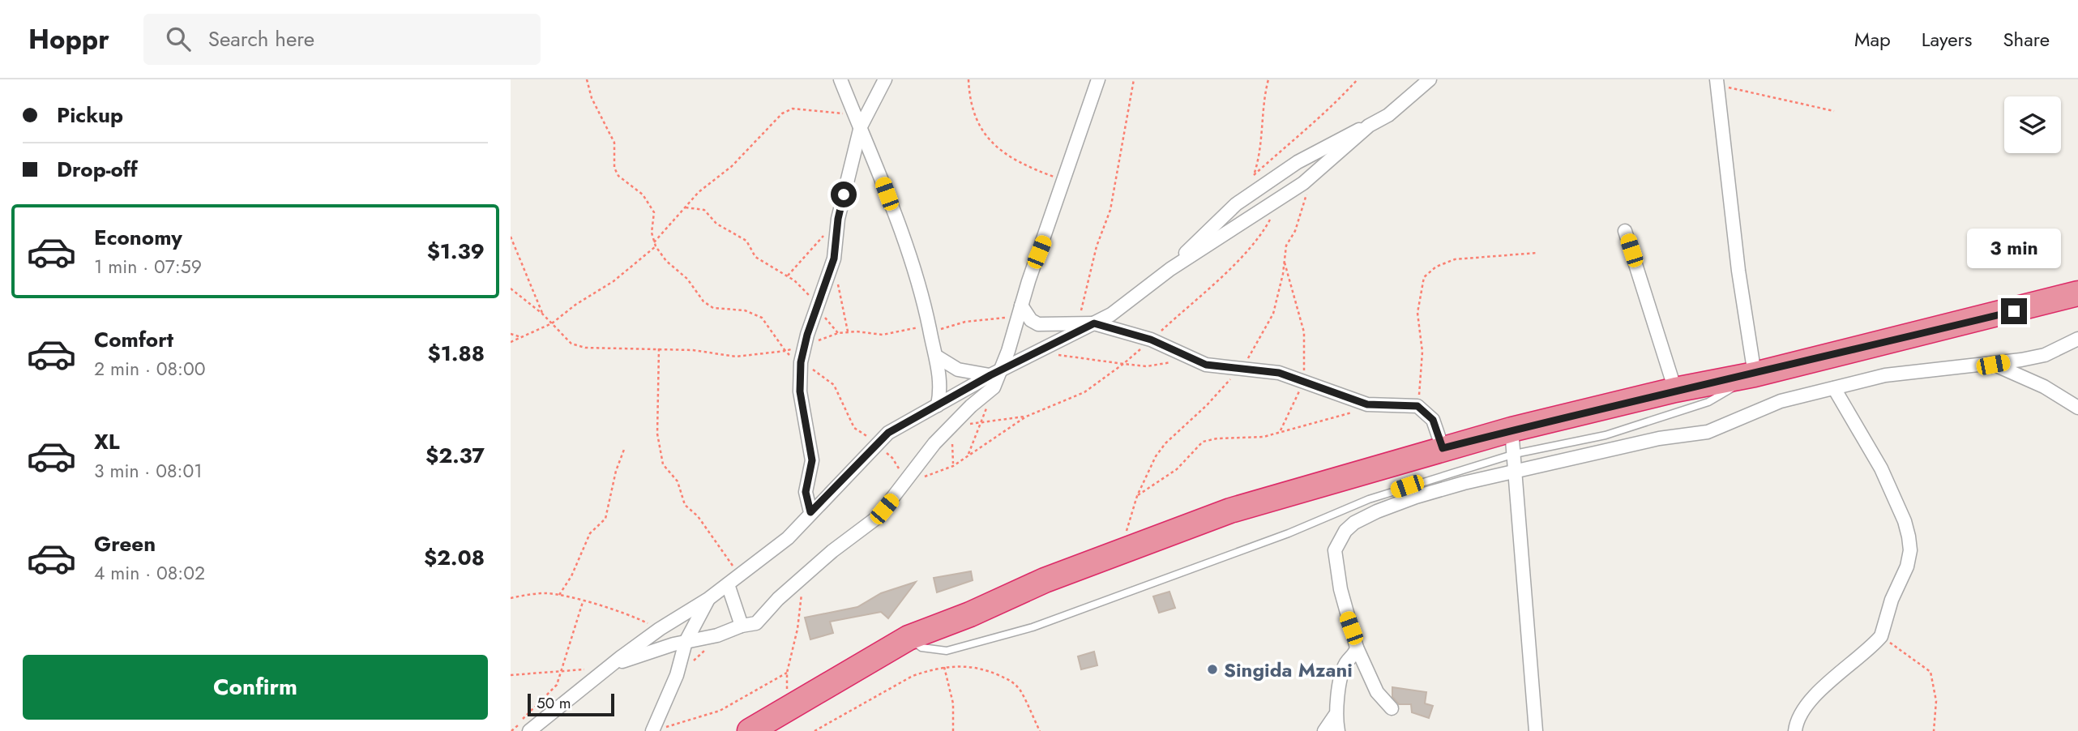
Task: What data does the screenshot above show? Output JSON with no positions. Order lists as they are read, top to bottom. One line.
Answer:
{"places":["Singida Mzani"],"scale_bar":"50 m","page":{"header":"Hoppr","search":"Search here","nav":["Map","Layers","Share"],"banner":["Pickup","Drop-off"],"list":[{"name":"Economy","note":"1 min · 07:59","value":"$1.39"},{"name":"Comfort","note":"2 min · 08:00","value":"$1.88"},{"name":"XL","note":"3 min · 08:01","value":"$2.37"},{"name":"Green","note":"4 min · 08:02","value":"$2.08"}],"bubble":"3 min","buttons":"Confirm","scale":"50 m"}}
